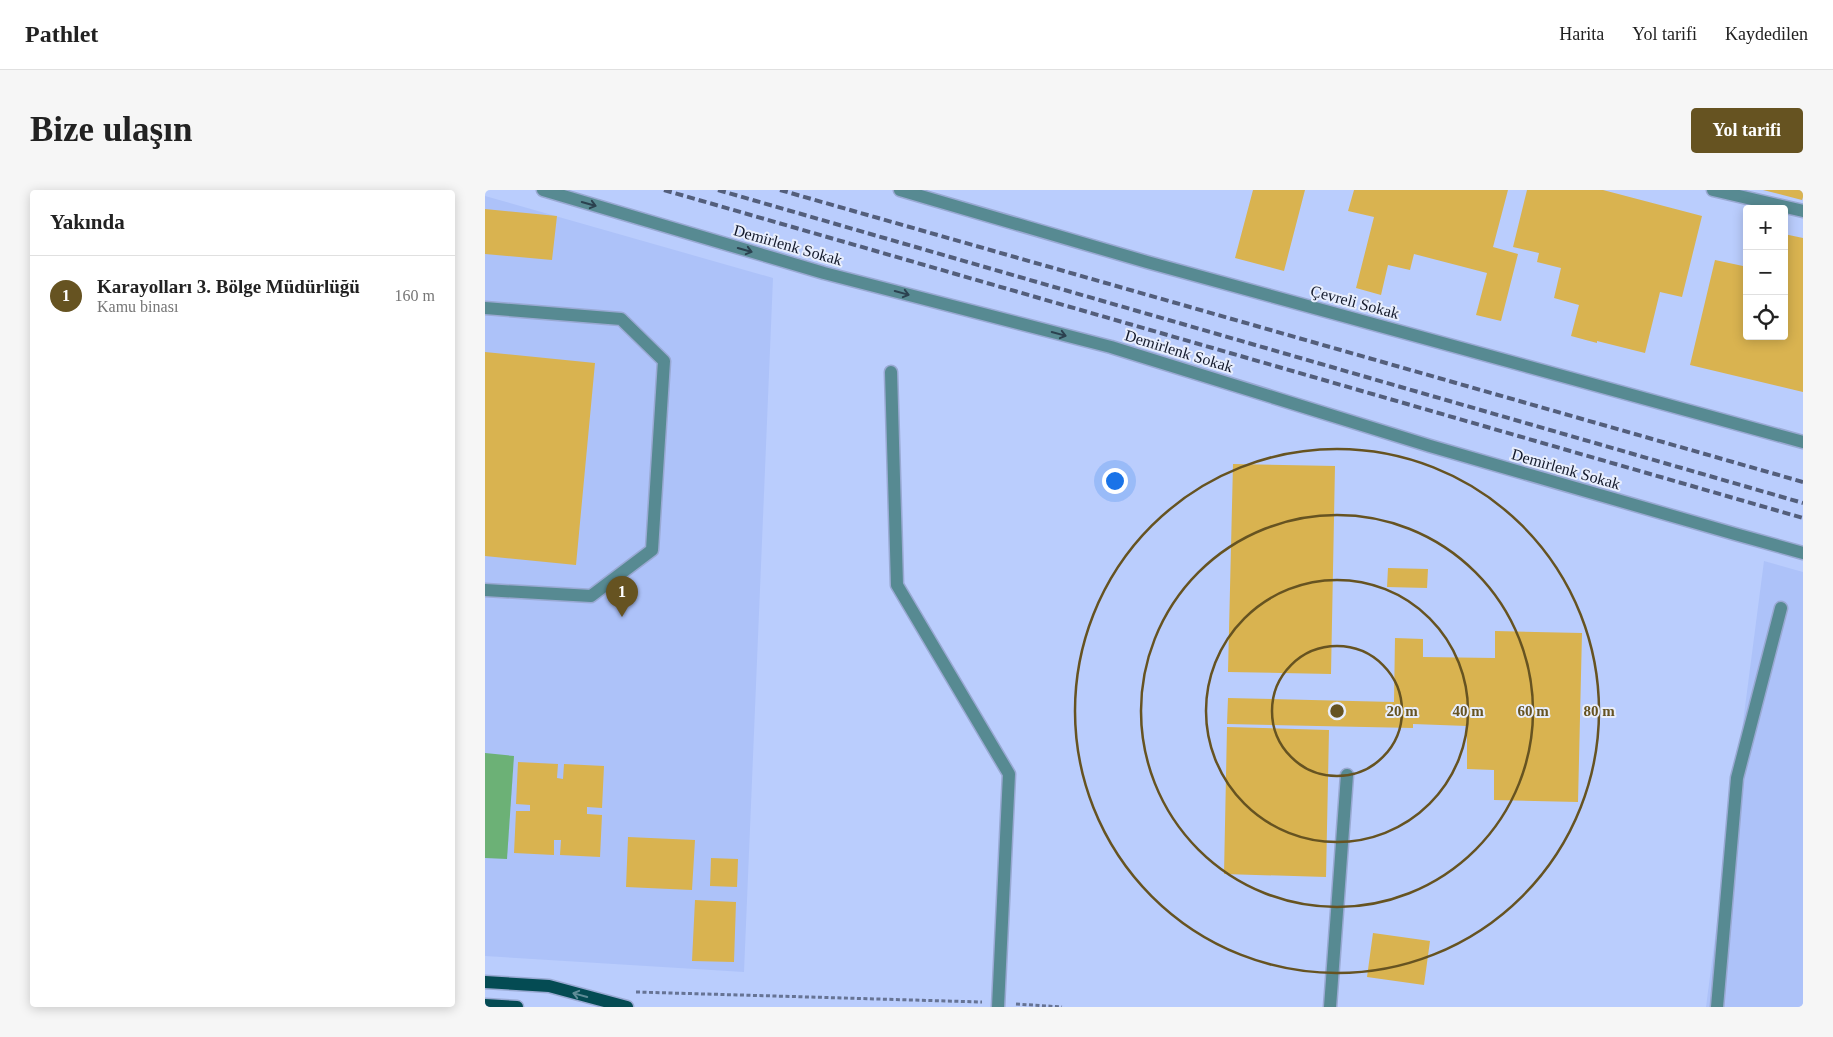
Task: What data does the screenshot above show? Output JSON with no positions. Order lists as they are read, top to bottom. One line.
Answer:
{"streets":{"street":["Demirlenk Sokak","Çevreli Sokak"]},"one_way":["Demirlenk Sokak"],"page":{"header":"Pathlet","nav":["Harita","Yol tarifi","Kaydedilen"],"buttons":"Yol tarifi","title":"Bize ulaşın","heading":"Yakında","map_buttons":["+","−"],"list":[{"mark":"1","name":"Karayolları 3. Bölge Müdürlüğü","note":"Kamu binası","value":"160 m"}],"pins":"1"},"rings":["20 m","40 m","60 m","80 m"]}
